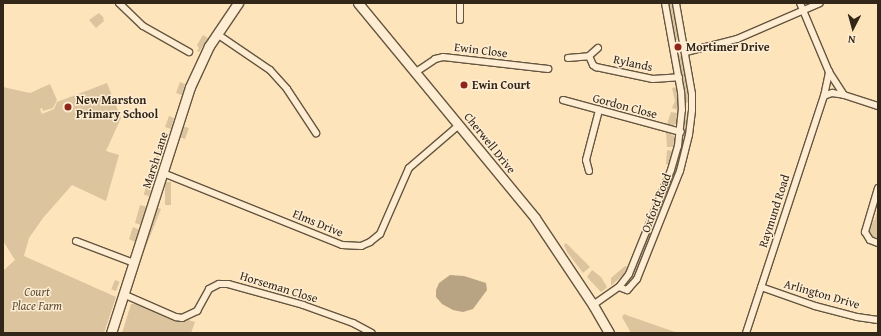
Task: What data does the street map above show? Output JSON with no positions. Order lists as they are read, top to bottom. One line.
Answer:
{"streets":{"main road":["Cherwell Drive","Marsh Lane"],"street":["Ewin Close","Rylands","Gordon Close","Oxford Road","Raymund Road","Elms Drive","Horseman Close","Arlington Drive"]},"crossings":[["Ewin Close","Cherwell Drive"],["Rylands","Oxford Road"],["Gordon Close","Oxford Road"],["Cherwell Drive","Oxford Road"],["Cherwell Drive","Elms Drive"],["Marsh Lane","Elms Drive"],["Marsh Lane","Horseman Close"],["Raymund Road","Arlington Drive"]],"parks":["Court Place Farm"],"places":["Mortimer Drive","Ewin Court","New Marston Primary School"],"north":"bottom"}
